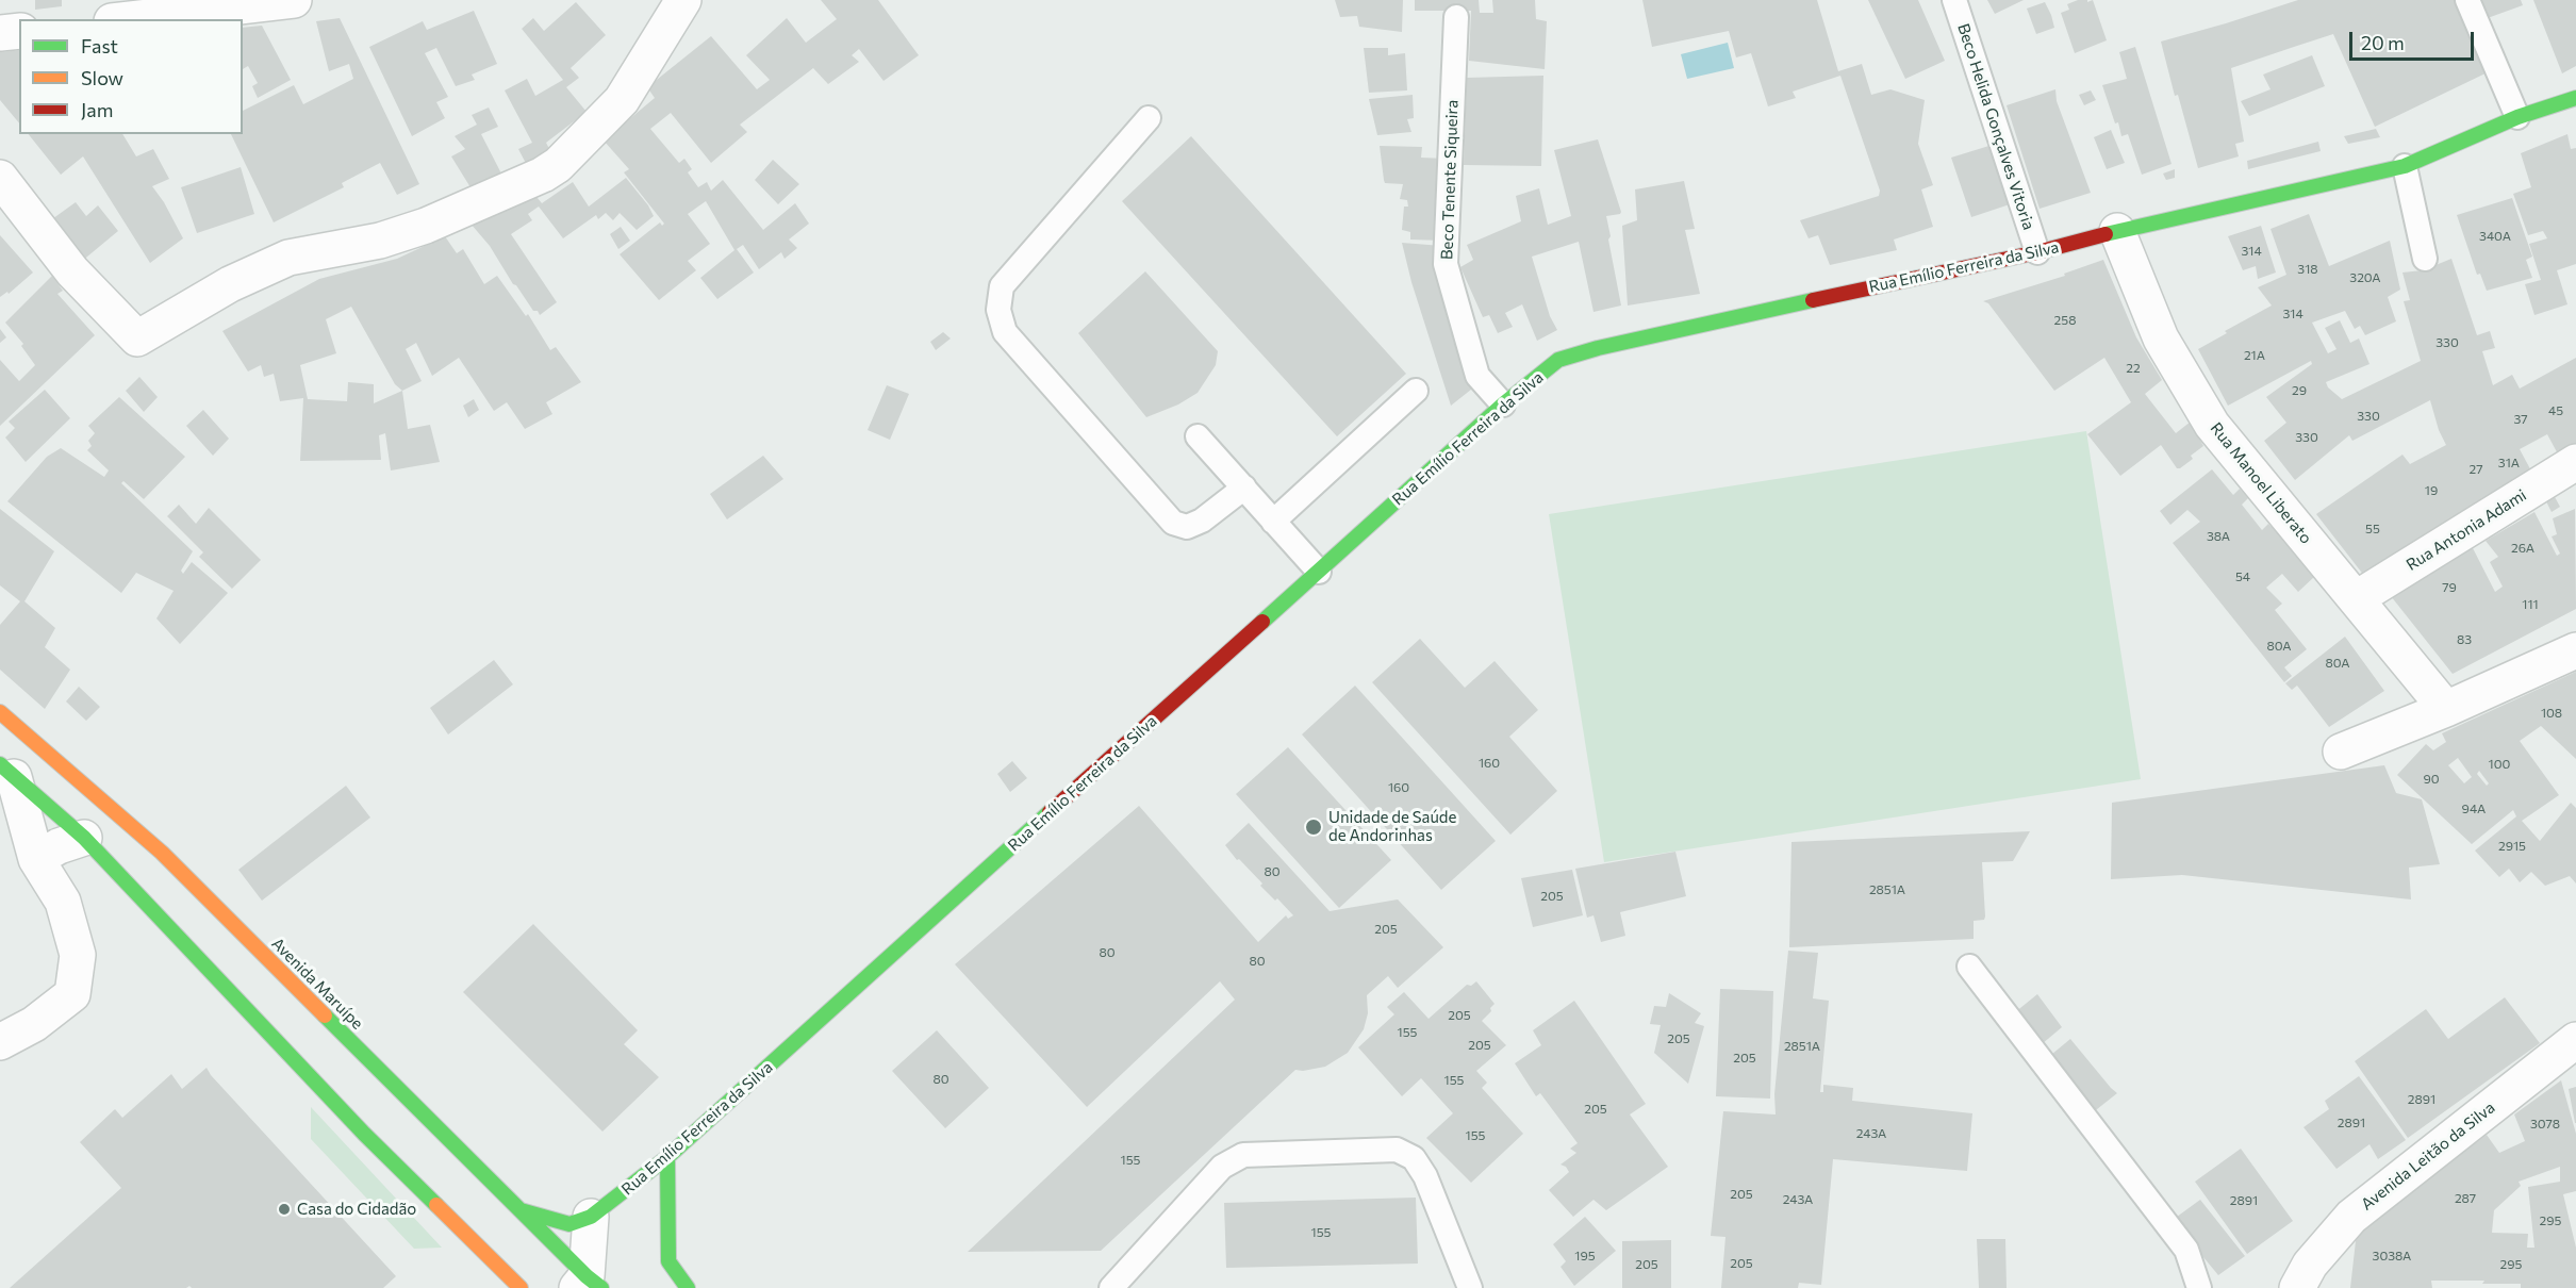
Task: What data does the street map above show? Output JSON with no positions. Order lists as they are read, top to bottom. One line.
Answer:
{"streets":{"street":["Rua Emílio Ferreira da Silva","Rua Manoel Liberato","Rua Antonia Adami","Avenida Maruípe","Avenida Leitão da Silva"],"lane":["Beco Helida Gonçalves Vitoria","Beco Tenente Siqueira"]},"crossings":[["Beco Helida Gonçalves Vitoria","Rua Emílio Ferreira da Silva"],["Beco Tenente Siqueira","Rua Emílio Ferreira da Silva"],["Rua Emílio Ferreira da Silva","Rua Manoel Liberato"],["Rua Emílio Ferreira da Silva","Avenida Maruípe"],["Rua Manoel Liberato","Rua Antonia Adami"]],"places":["Unidade de Saúde de Andorinhas","Casa do Cidadão"],"house_numbers":["340A","314","318","320A","314","258","330","21A","22","29","45","330","37","330","31A","27","19","55","38A","26A","54","79","111","83","80A","80A","108","160","100","90","160","94A","2915","80","2851A","205","205","80","80","205","155","205","205","2851A","205","80","155","2891","205","2891","3078","243A","155","155","205","287","243A","2891","295","155","195","3038A","205","205","295"],"legend":["Fast","Slow","Jam"],"scale_bar":"20 m"}
